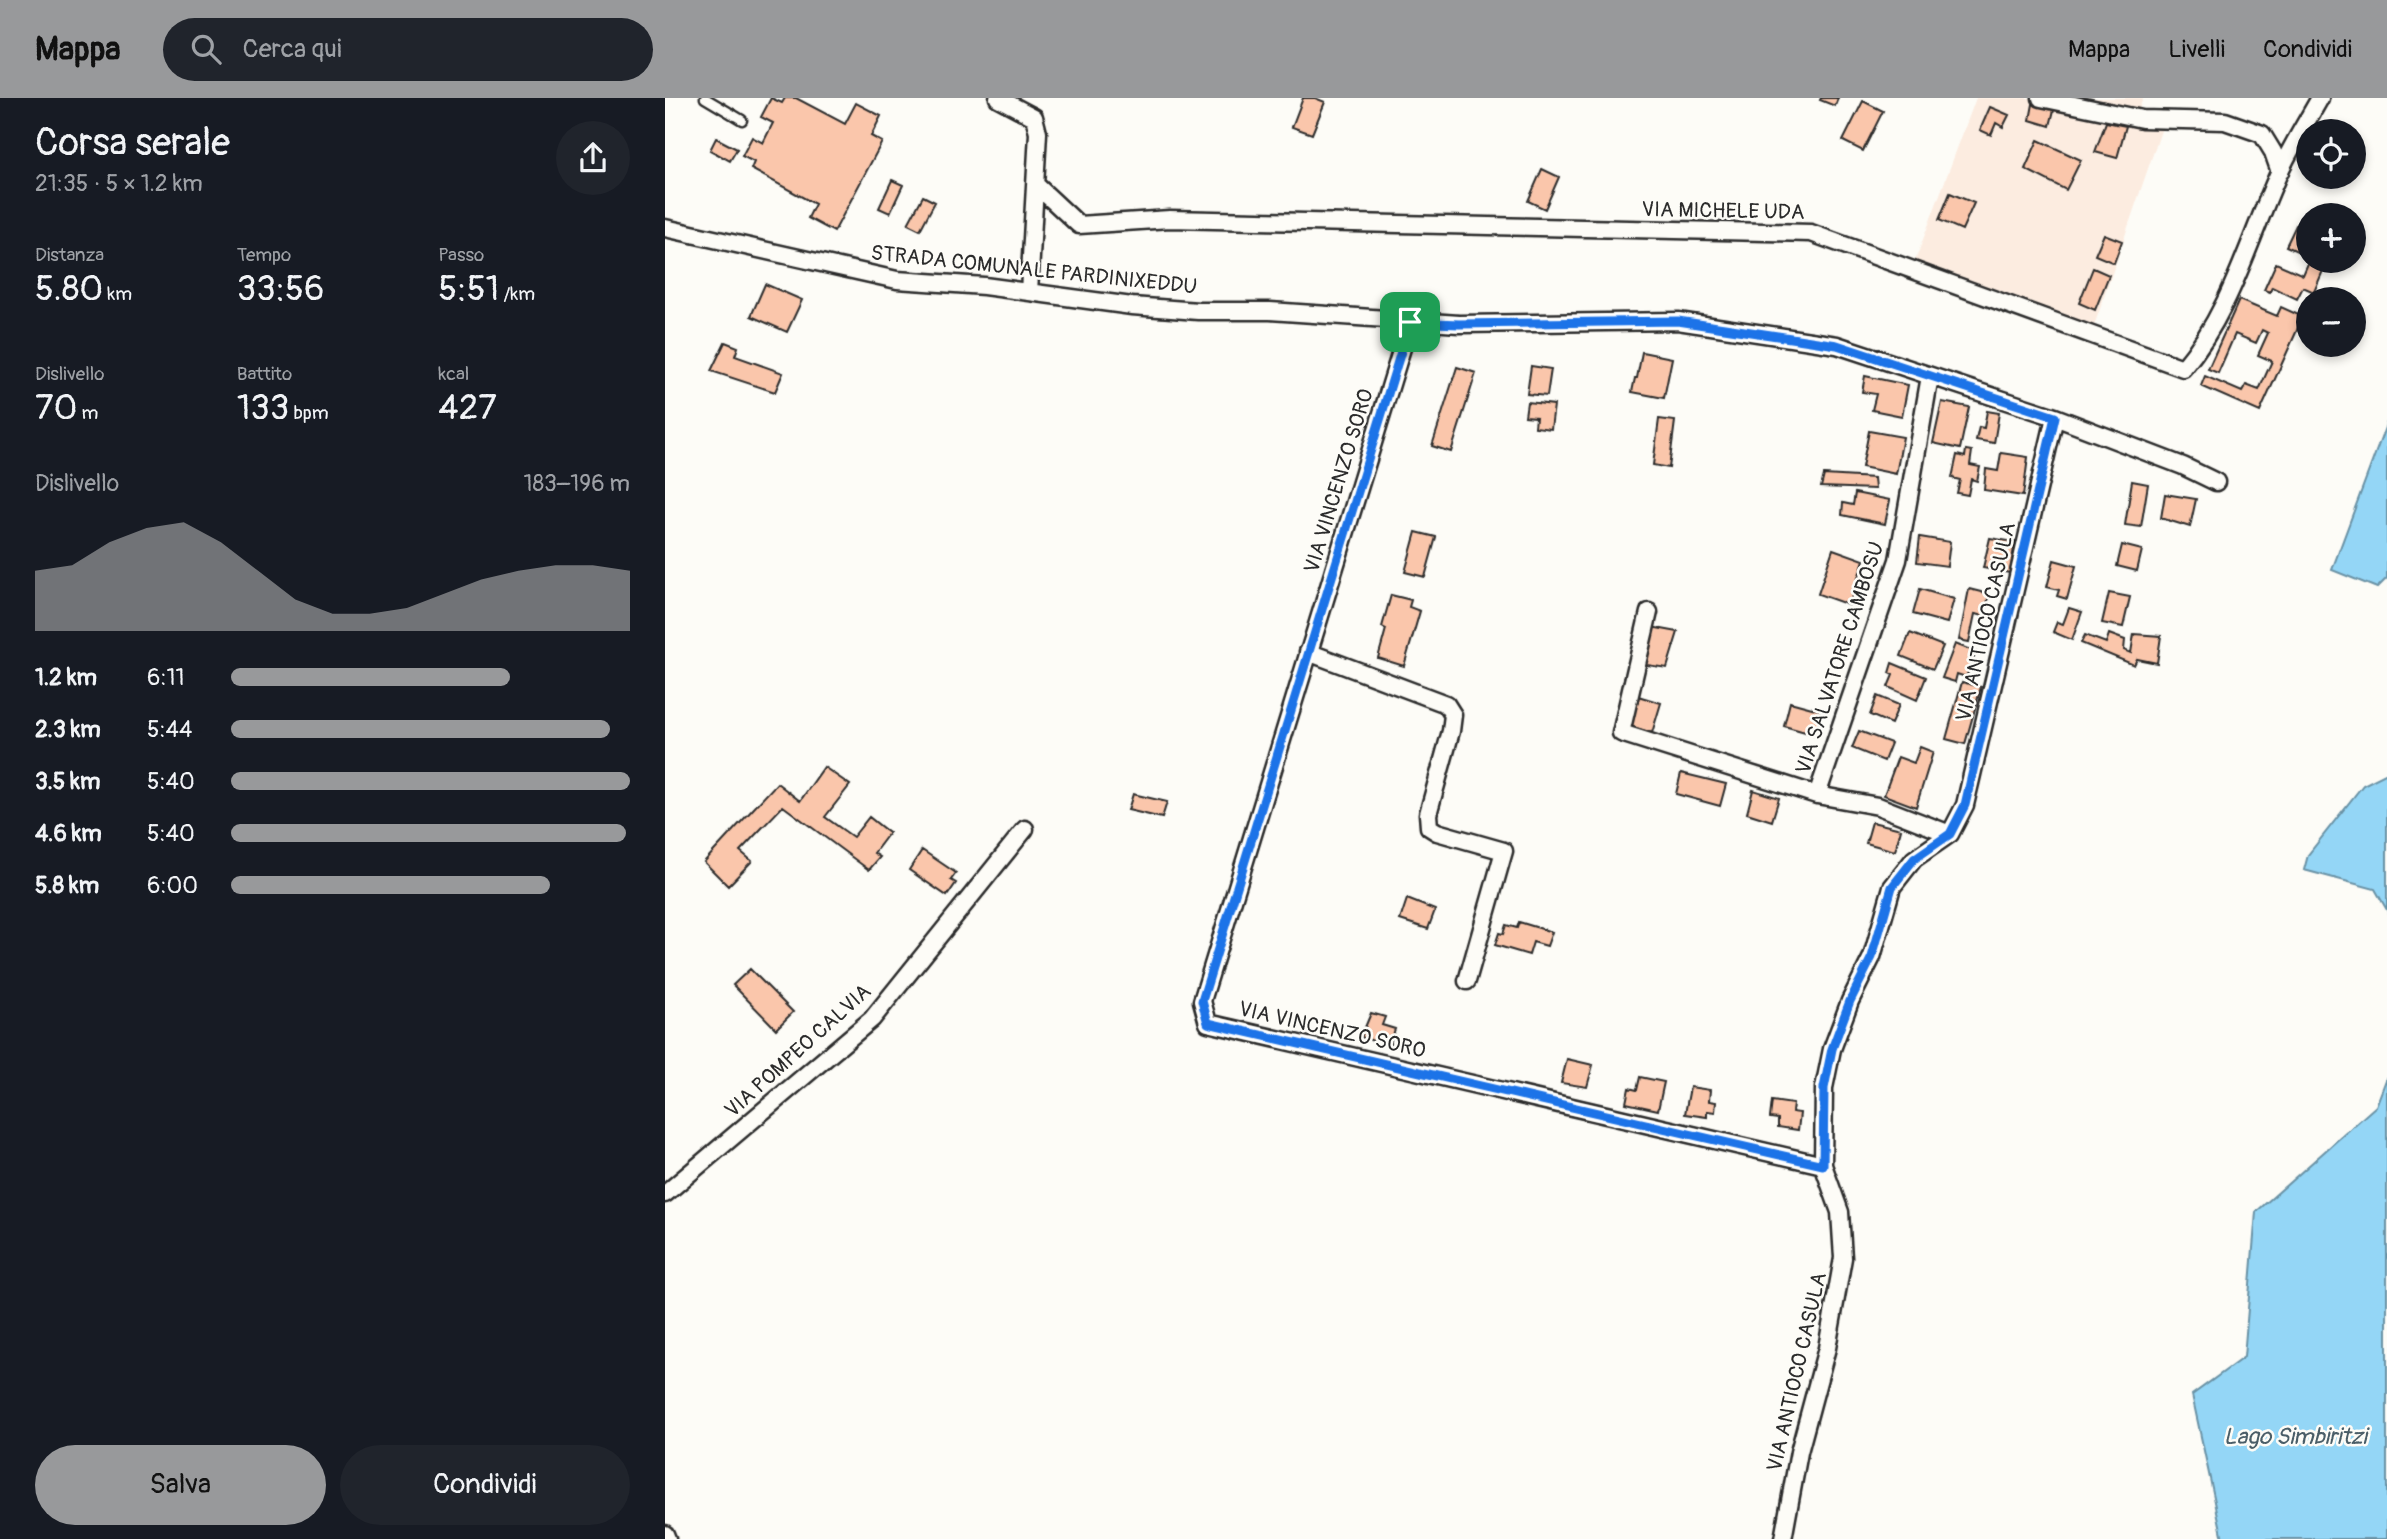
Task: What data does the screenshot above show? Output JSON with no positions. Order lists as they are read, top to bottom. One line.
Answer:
{"streets":{"street":["VIA MICHELE UDA","STRADA COMUNALE PARDINIXEDDU","VIA VINCENZO SORO","VIA ANTIOCO CASULA","VIA SALVATORE CAMBOSU","VIA POMPEO CALVIA"]},"crossings":[["STRADA COMUNALE PARDINIXEDDU","VIA VINCENZO SORO"],["STRADA COMUNALE PARDINIXEDDU","VIA ANTIOCO CASULA"],["STRADA COMUNALE PARDINIXEDDU","VIA SALVATORE CAMBOSU"],["VIA VINCENZO SORO","VIA ANTIOCO CASULA"]],"water":["Lago Simbiritzi"],"page":{"header":"Mappa","search":"Cerca qui","nav":["Mappa","Livelli","Condividi"],"heading":["Corsa serale","21:35 · 5 × 1.2 km"],"map_buttons":["+","−"],"stats":[["Distanza","5.80 km"],["Tempo","33:56"],["Passo","5:51 /km"],["Dislivello","70 m"],["Battito","133 bpm"],["kcal","427"]],"chart":["Dislivello","183–196 m"],"list":[{"name":"1.2 km","note":"6:11"},{"name":"2.3 km","note":"5:44"},{"name":"3.5 km","note":"5:40"},{"name":"4.6 km","note":"5:40"},{"name":"5.8 km","note":"6:00"}],"buttons":["Salva","Condividi"]}}
